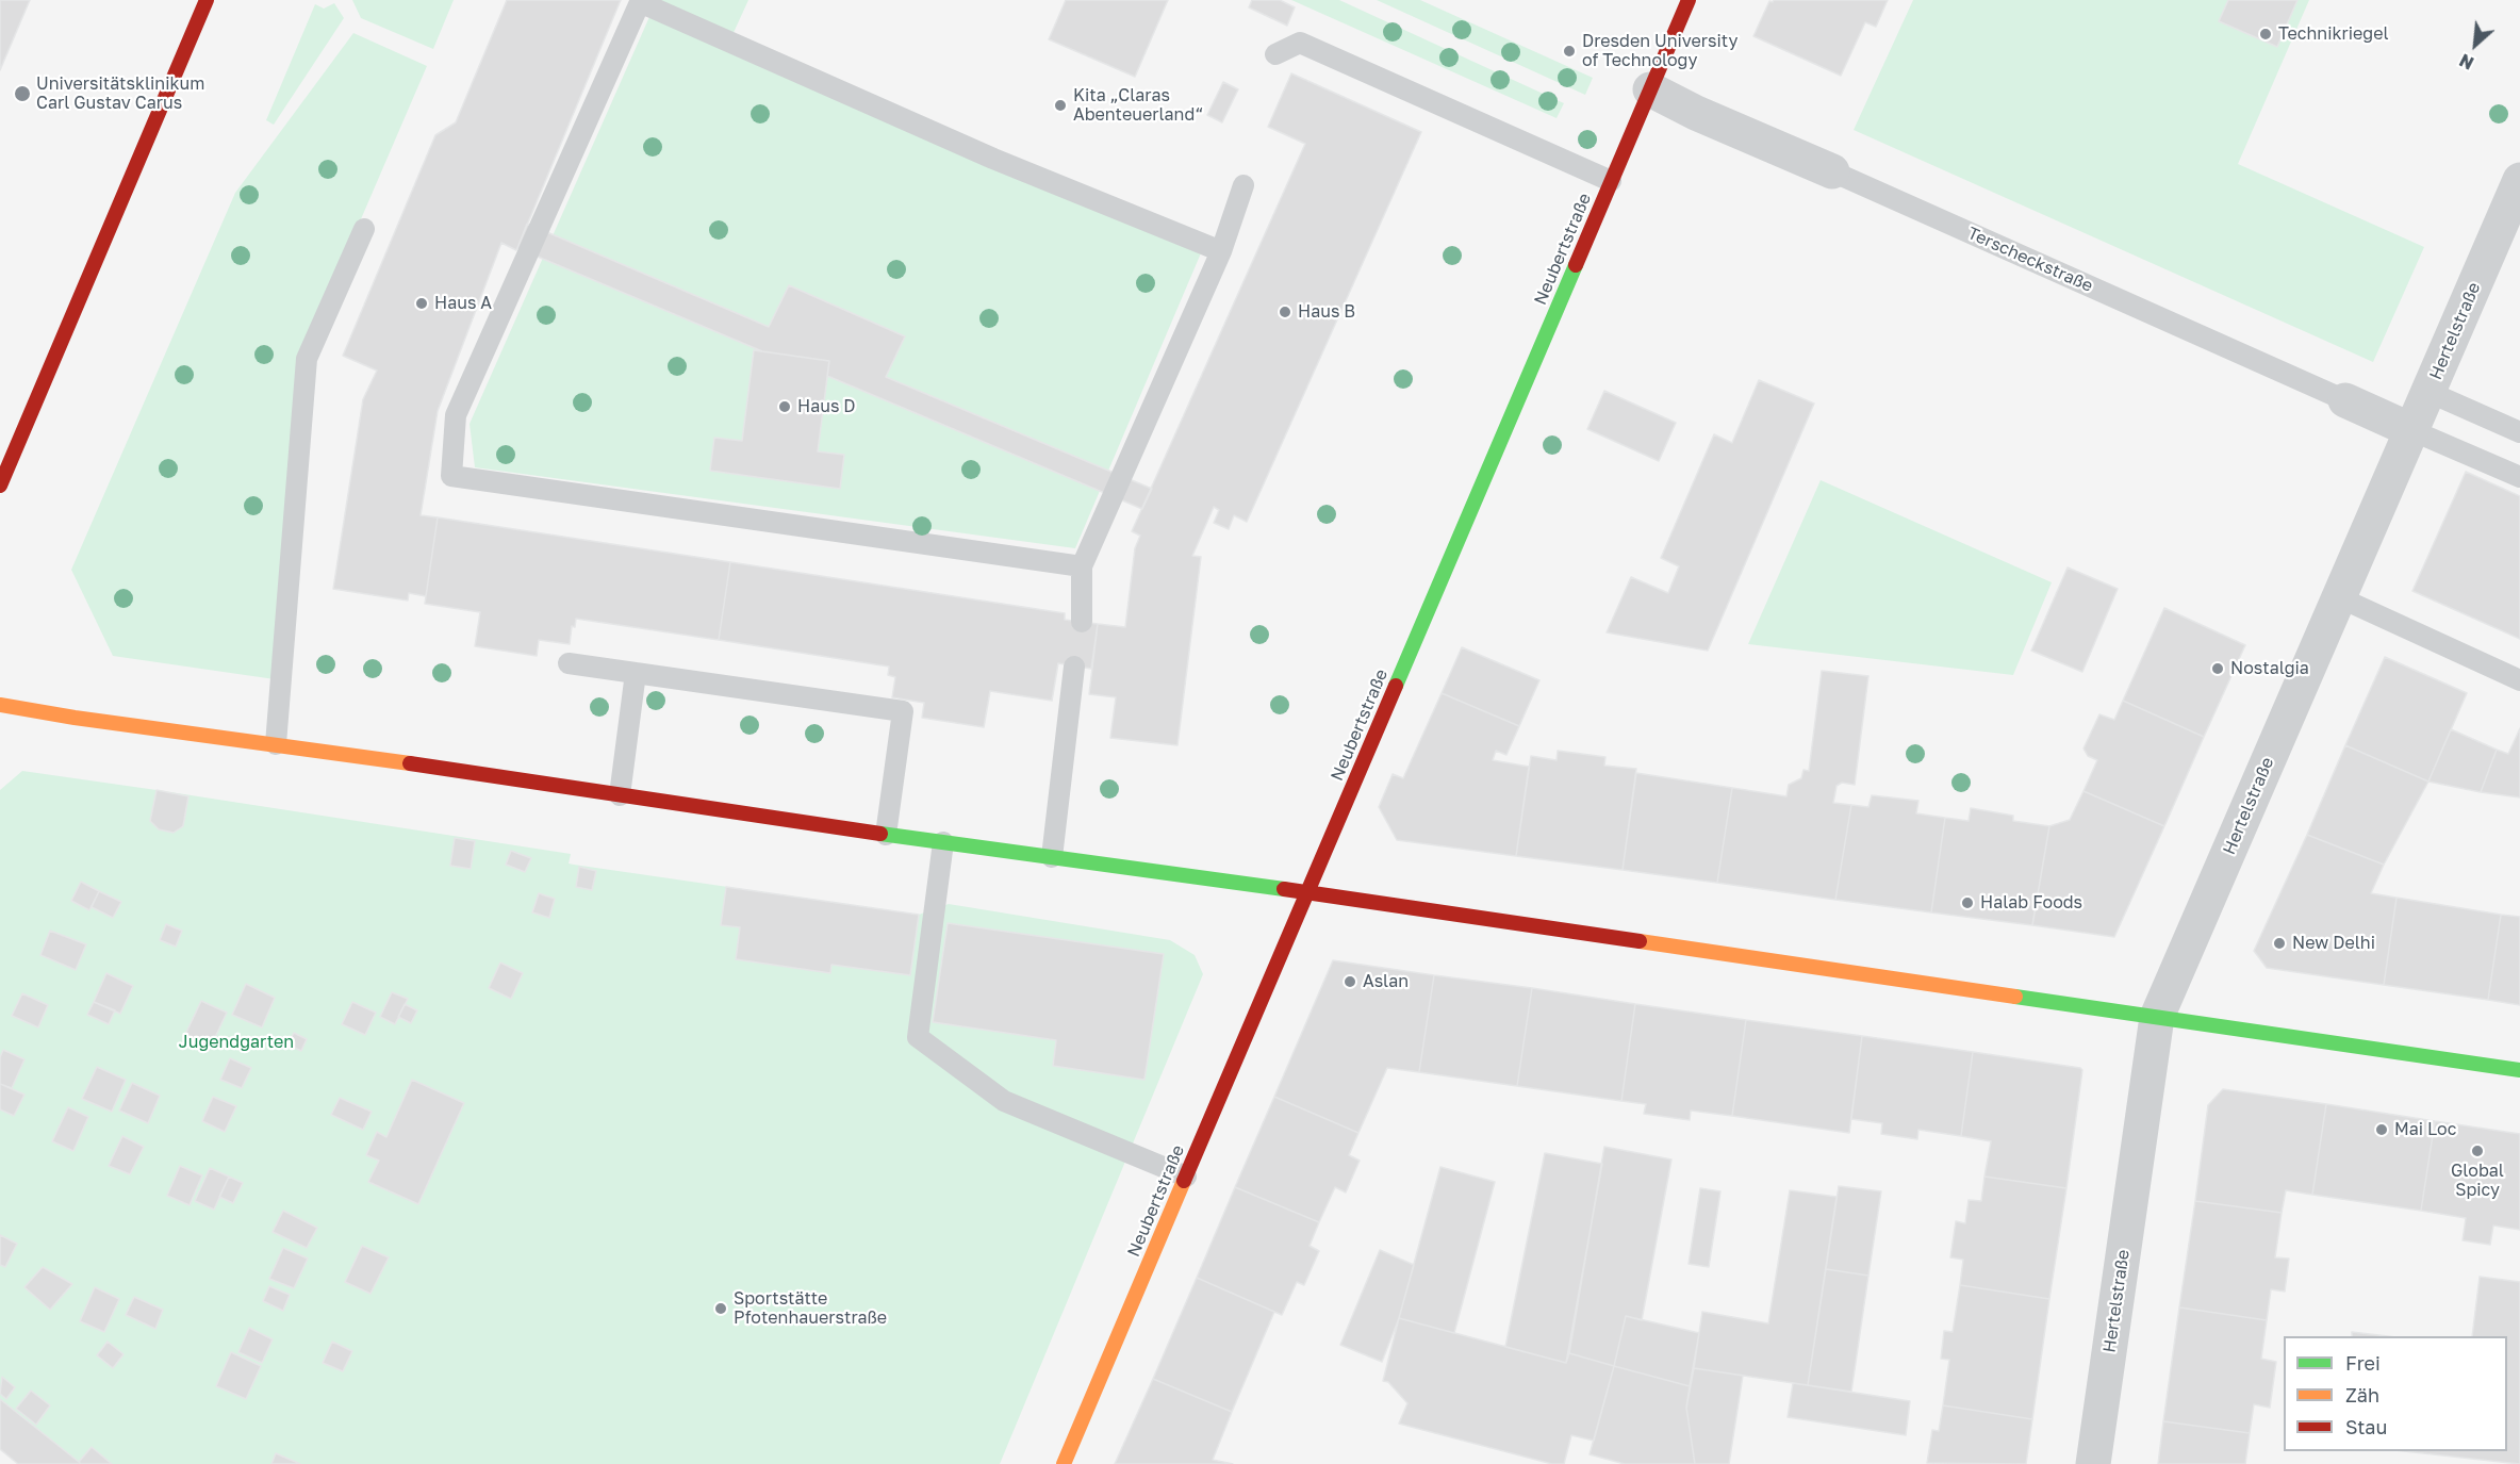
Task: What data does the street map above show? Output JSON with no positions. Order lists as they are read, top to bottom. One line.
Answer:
{"streets":{"street":["Neubertstraße","Terscheckstraße","Hertelstraße"]},"crossings":[["Neubertstraße","Terscheckstraße"],["Terscheckstraße","Hertelstraße"]],"parks":["Jugendgarten"],"places":["Technikriegel","Dresden University of Technology","Universitätsklinikum Carl Gustav Carus","Kita „Claras Abenteuerland“","Haus A","Haus B","Haus D","Nostalgia","Halab Foods","New Delhi","Aslan","Mai Loc","Global Spicy","Sportstätte Pfotenhauerstraße"],"legend":["Frei","Zäh","Stau"],"north":"bottom left"}
